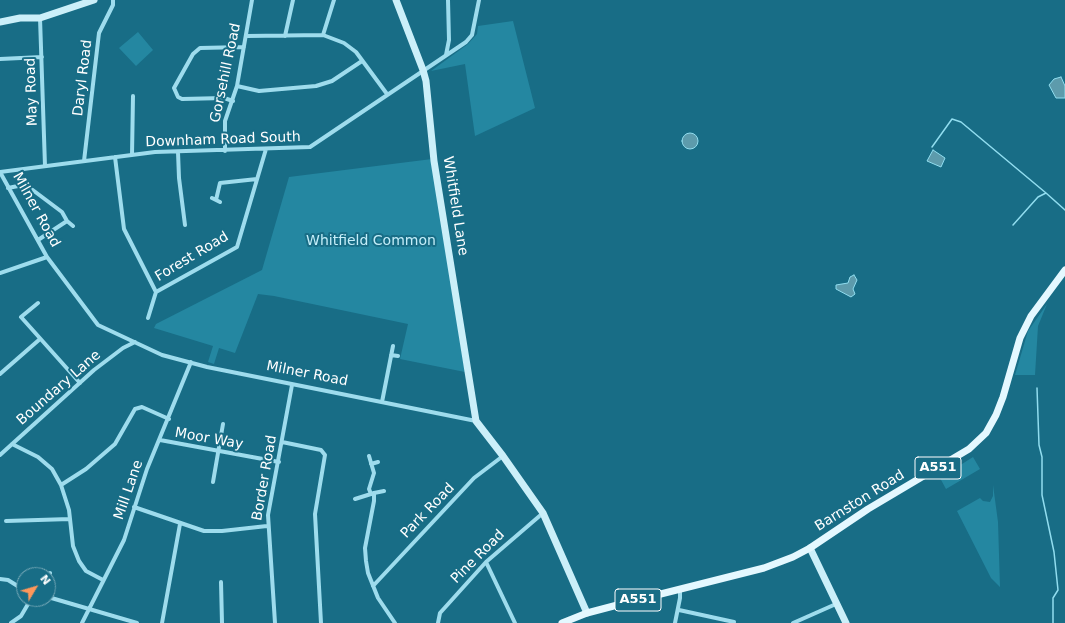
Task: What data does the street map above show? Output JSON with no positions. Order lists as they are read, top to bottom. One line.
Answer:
{"streets":{"main road":["A551","Barnston Road"],"street":["Gorsehill Road","Daryl Road","May Road","Downham Road South","Whitfield Lane","Milner Road","Forest Road","Boundary Lane","Moor Way","Border Road","Mill Lane","Park Road","Pine Road"]},"crossings":[["Gorsehill Road","Downham Road South"],["Daryl Road","Downham Road South"],["May Road","Downham Road South"],["Downham Road South","Whitfield Lane"],["Downham Road South","Milner Road"],["Downham Road South","Forest Road"],["Whitfield Lane","Milner Road"],["Milner Road","Boundary Lane"],["Milner Road","Border Road"],["Milner Road","Mill Lane"],["Moor Way","Border Road"],["Moor Way","Mill Lane"]],"parks":["Whitfield Common"],"north":"top right"}
